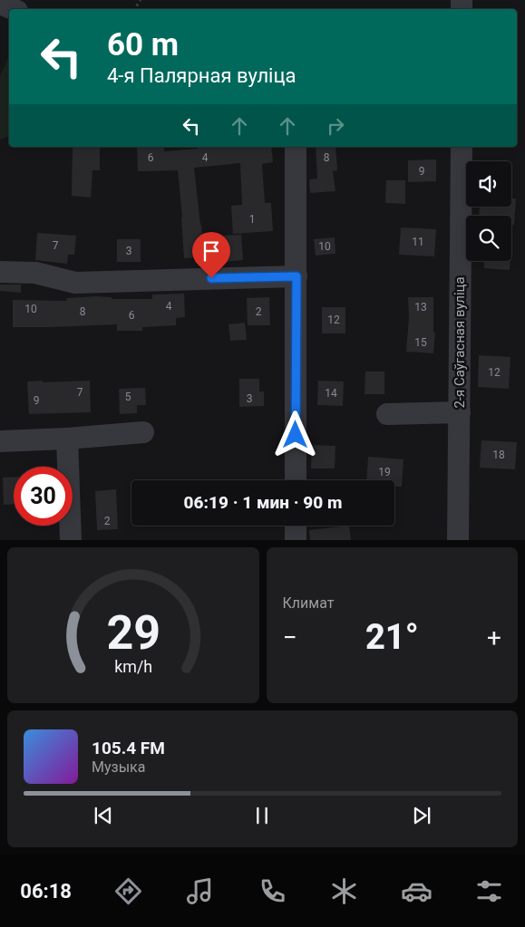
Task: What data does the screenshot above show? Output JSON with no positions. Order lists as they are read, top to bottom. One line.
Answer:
{"streets":{"street":["2-я Саўгасная вуліца"]},"house_numbers":["6","4","8","9","1","11","7","10","3","4","13","10","8","2","6","12","15","12","7","14","5","3","9","18","19","2"],"page":{"turn":["60 m","4-я Палярная вуліца"],"limit":"30","trip":"06:19 · 1 мин · 90 m","tile":"Климат","heat":["−","21°","+"],"song":["105.4 FM","Музыка"],"tabs":"06:18","gauge":["29","km/h"]}}
